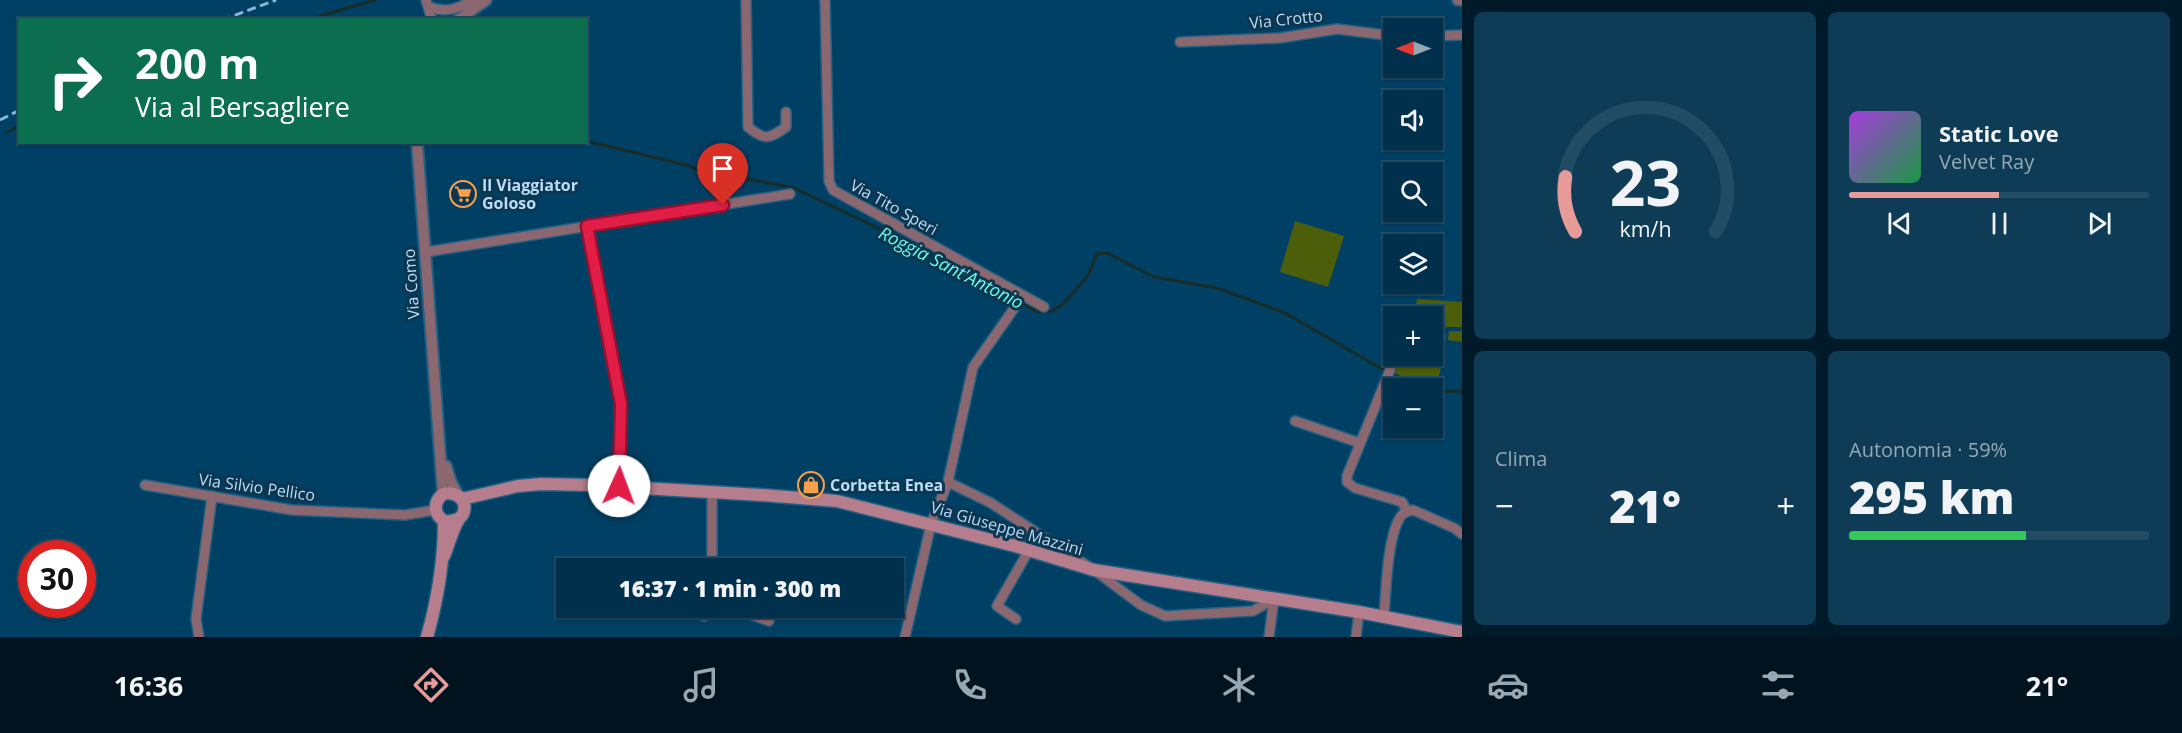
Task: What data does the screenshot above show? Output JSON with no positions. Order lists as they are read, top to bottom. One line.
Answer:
{"streets":{"main road":["Via Giuseppe Mazzini"],"street":["Via Crotto","Via Tito Speri","Via Como","Via Silvio Pellico"]},"crossings":[["Via Como","Via Silvio Pellico"],["Via Como","Via Giuseppe Mazzini"],["Via Silvio Pellico","Via Giuseppe Mazzini"]],"water":["Roggia Sant'Antonio"],"places":{"supermarket":["Il Viaggiator Goloso"],"shop":["Corbetta Enea"]},"north":"left","page":{"map_buttons":["+","−"],"turn":["200 m","Via al Bersagliere"],"song":["Static Love","Velvet Ray"],"tile":["Clima",["Autonomia · 59%","295 km"]],"heat":["−","21°","+"],"limit":"30","trip":"16:37 · 1 min · 300 m","tabs":["16:36","21°"],"gauge":["23","km/h"]}}
